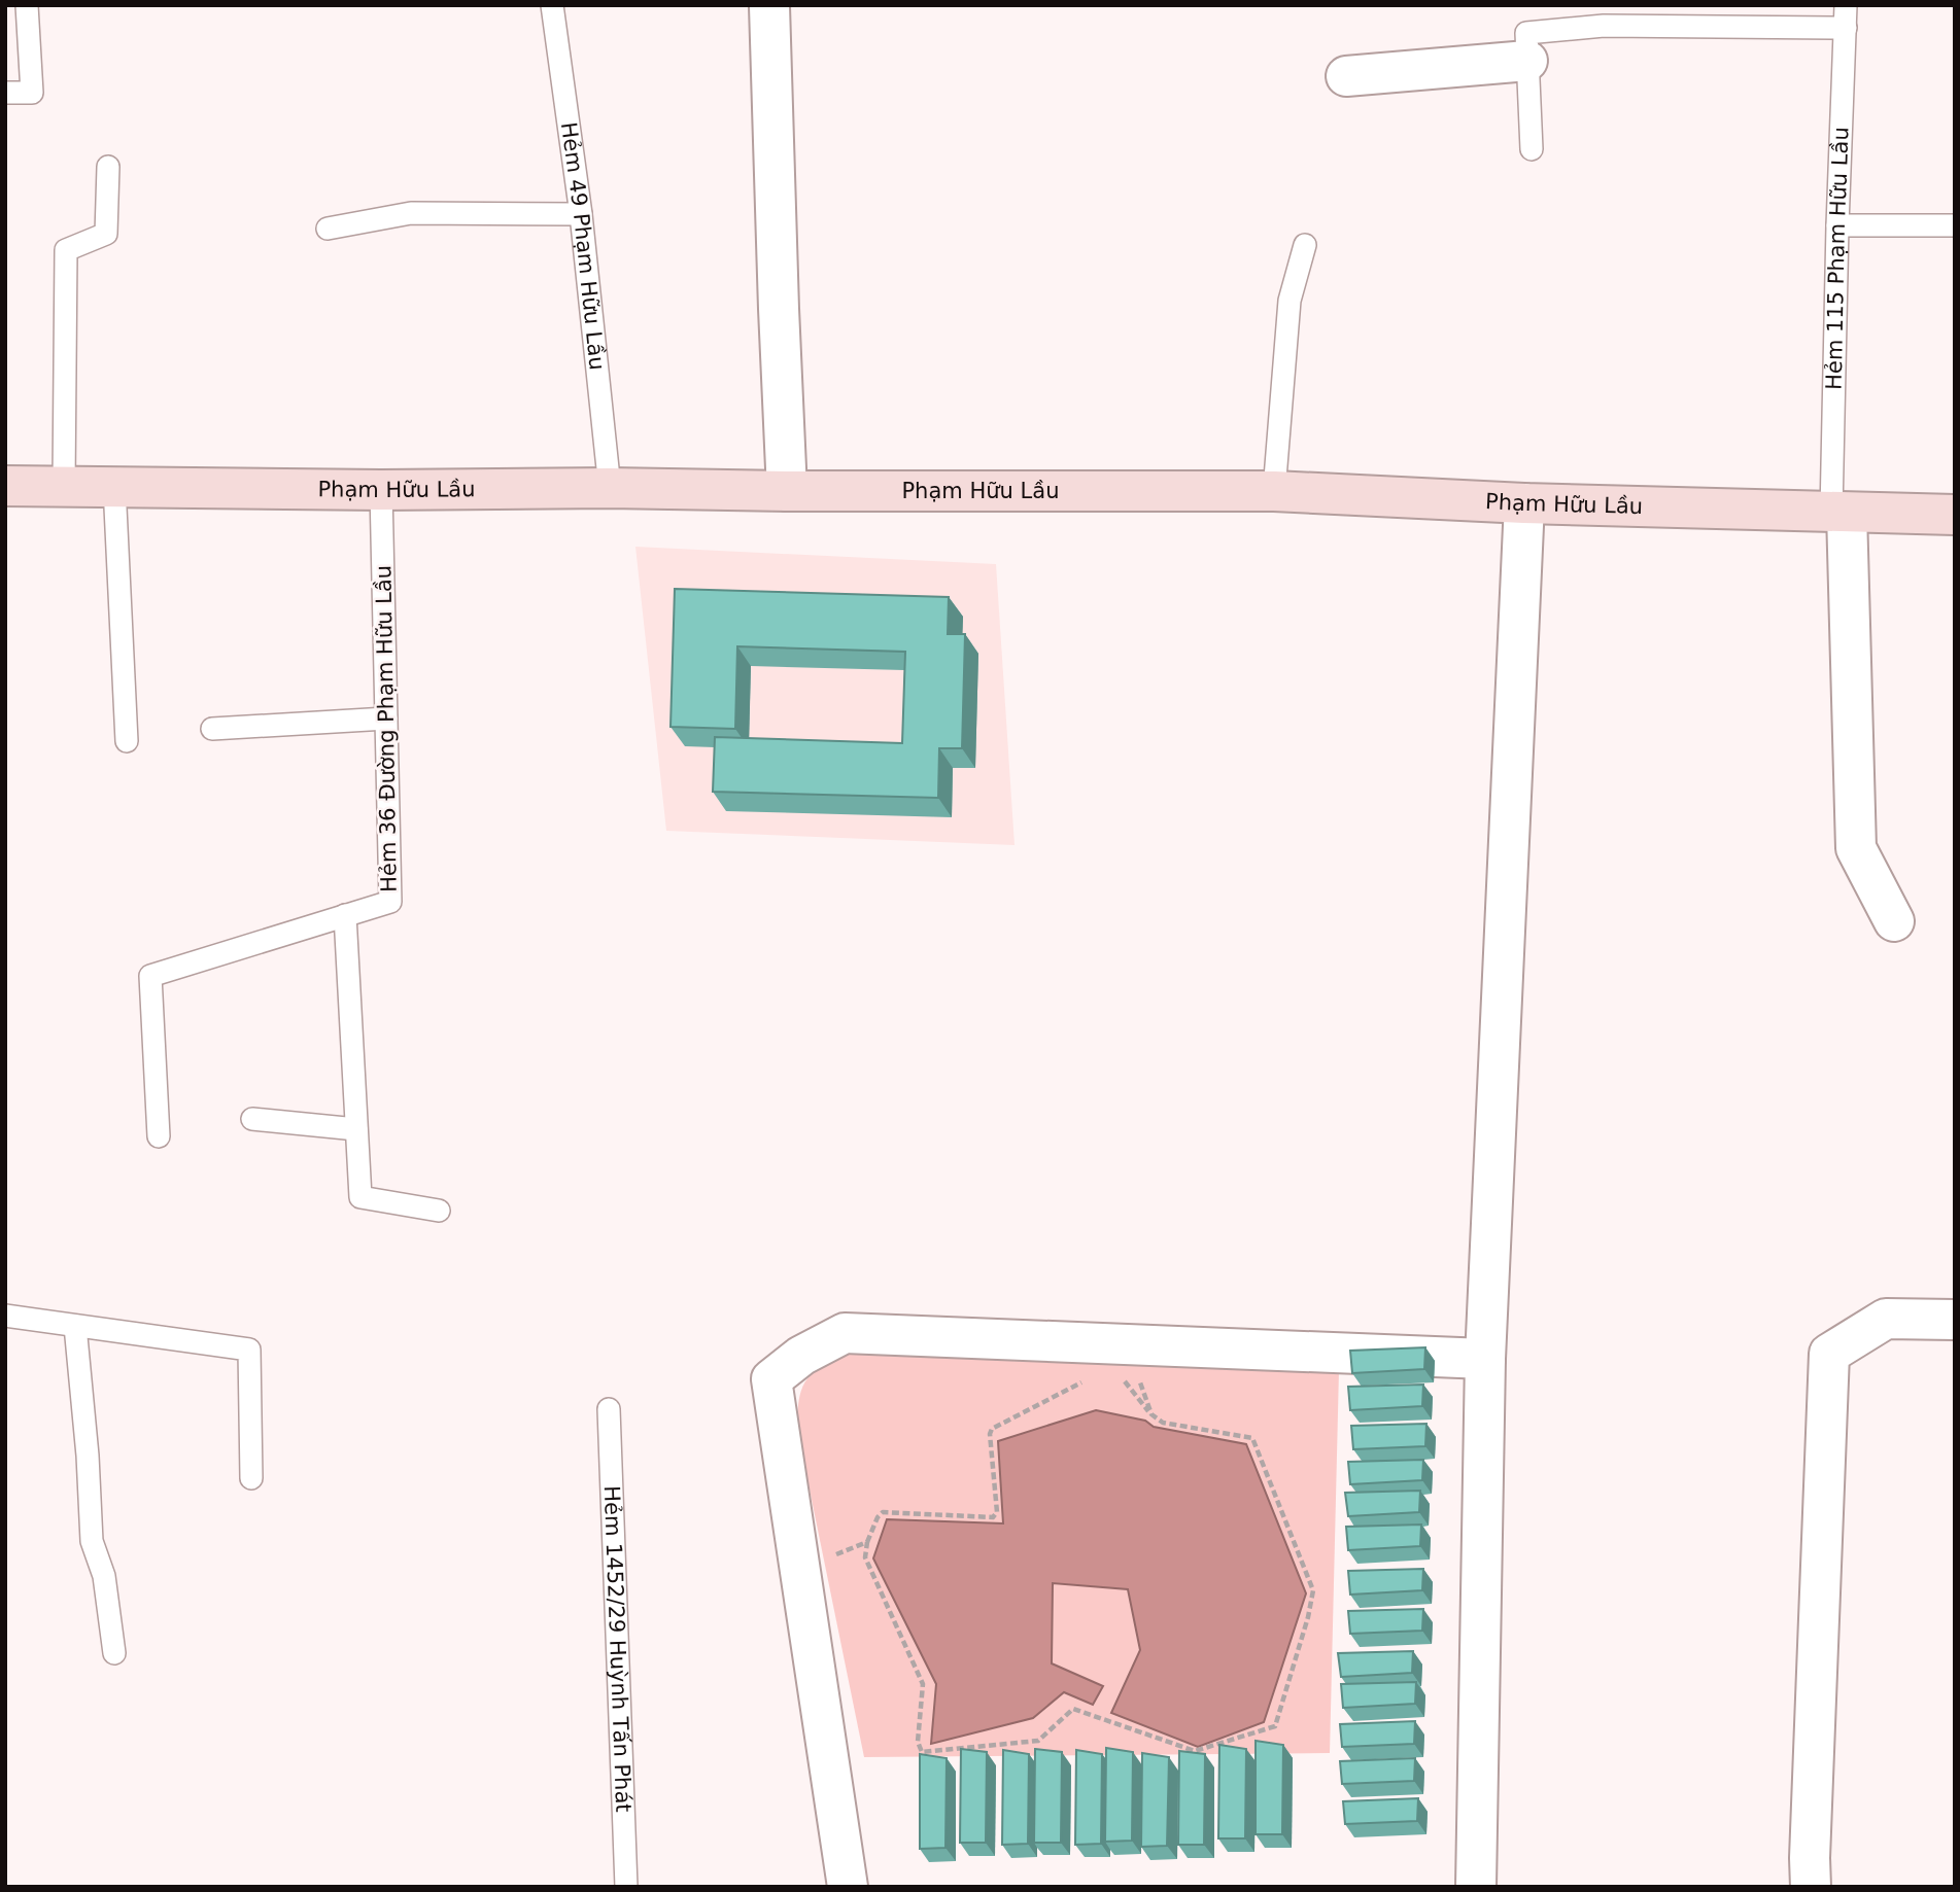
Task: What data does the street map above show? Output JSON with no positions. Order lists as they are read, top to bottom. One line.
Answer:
{"streets":{"main road":["Phạm Hữu Lầu"],"lane":["Hẻm 49 Phạm Hữu Lầu","Hẻm 115 Phạm Hữu Lầu","Hẻm 36 Đường Phạm Hữu Lầu","Hẻm 1452/29 Huỳnh Tấn Phát"]},"crossings":[["Hẻm 49 Phạm Hữu Lầu","Phạm Hữu Lầu"],["Hẻm 115 Phạm Hữu Lầu","Phạm Hữu Lầu"],["Phạm Hữu Lầu","Hẻm 36 Đường Phạm Hữu Lầu"]]}
